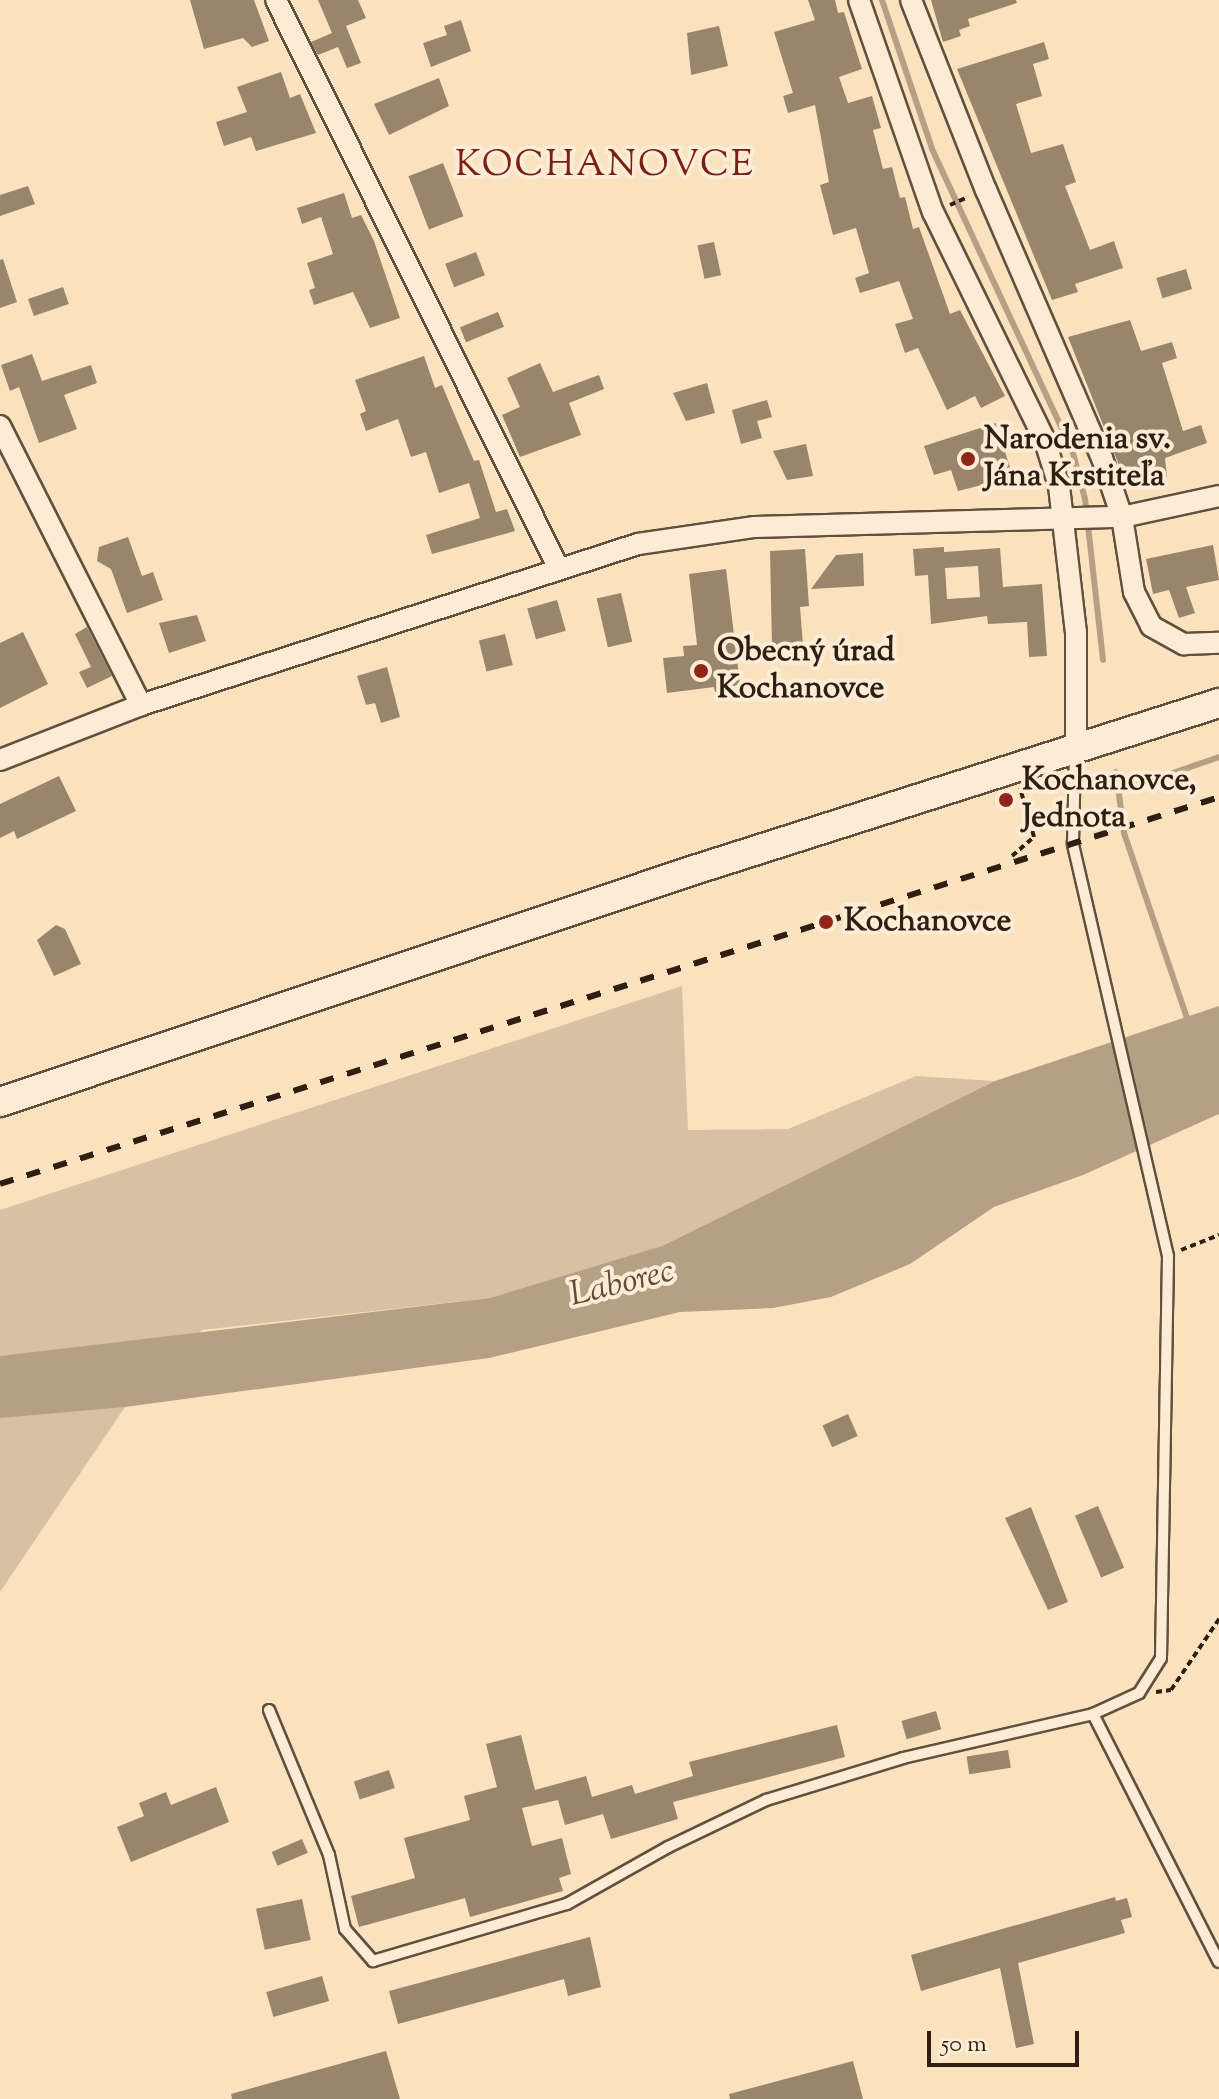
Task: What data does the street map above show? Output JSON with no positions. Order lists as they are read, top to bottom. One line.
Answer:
{"districts":["KOCHANOVCE"],"water":["Laborec"],"places":["Narodenia sv. Jána Krstiteľa","Obecný úrad Kochanovce","Kochanovce, Jednota","Kochanovce"],"scale_bar":"50 m"}
